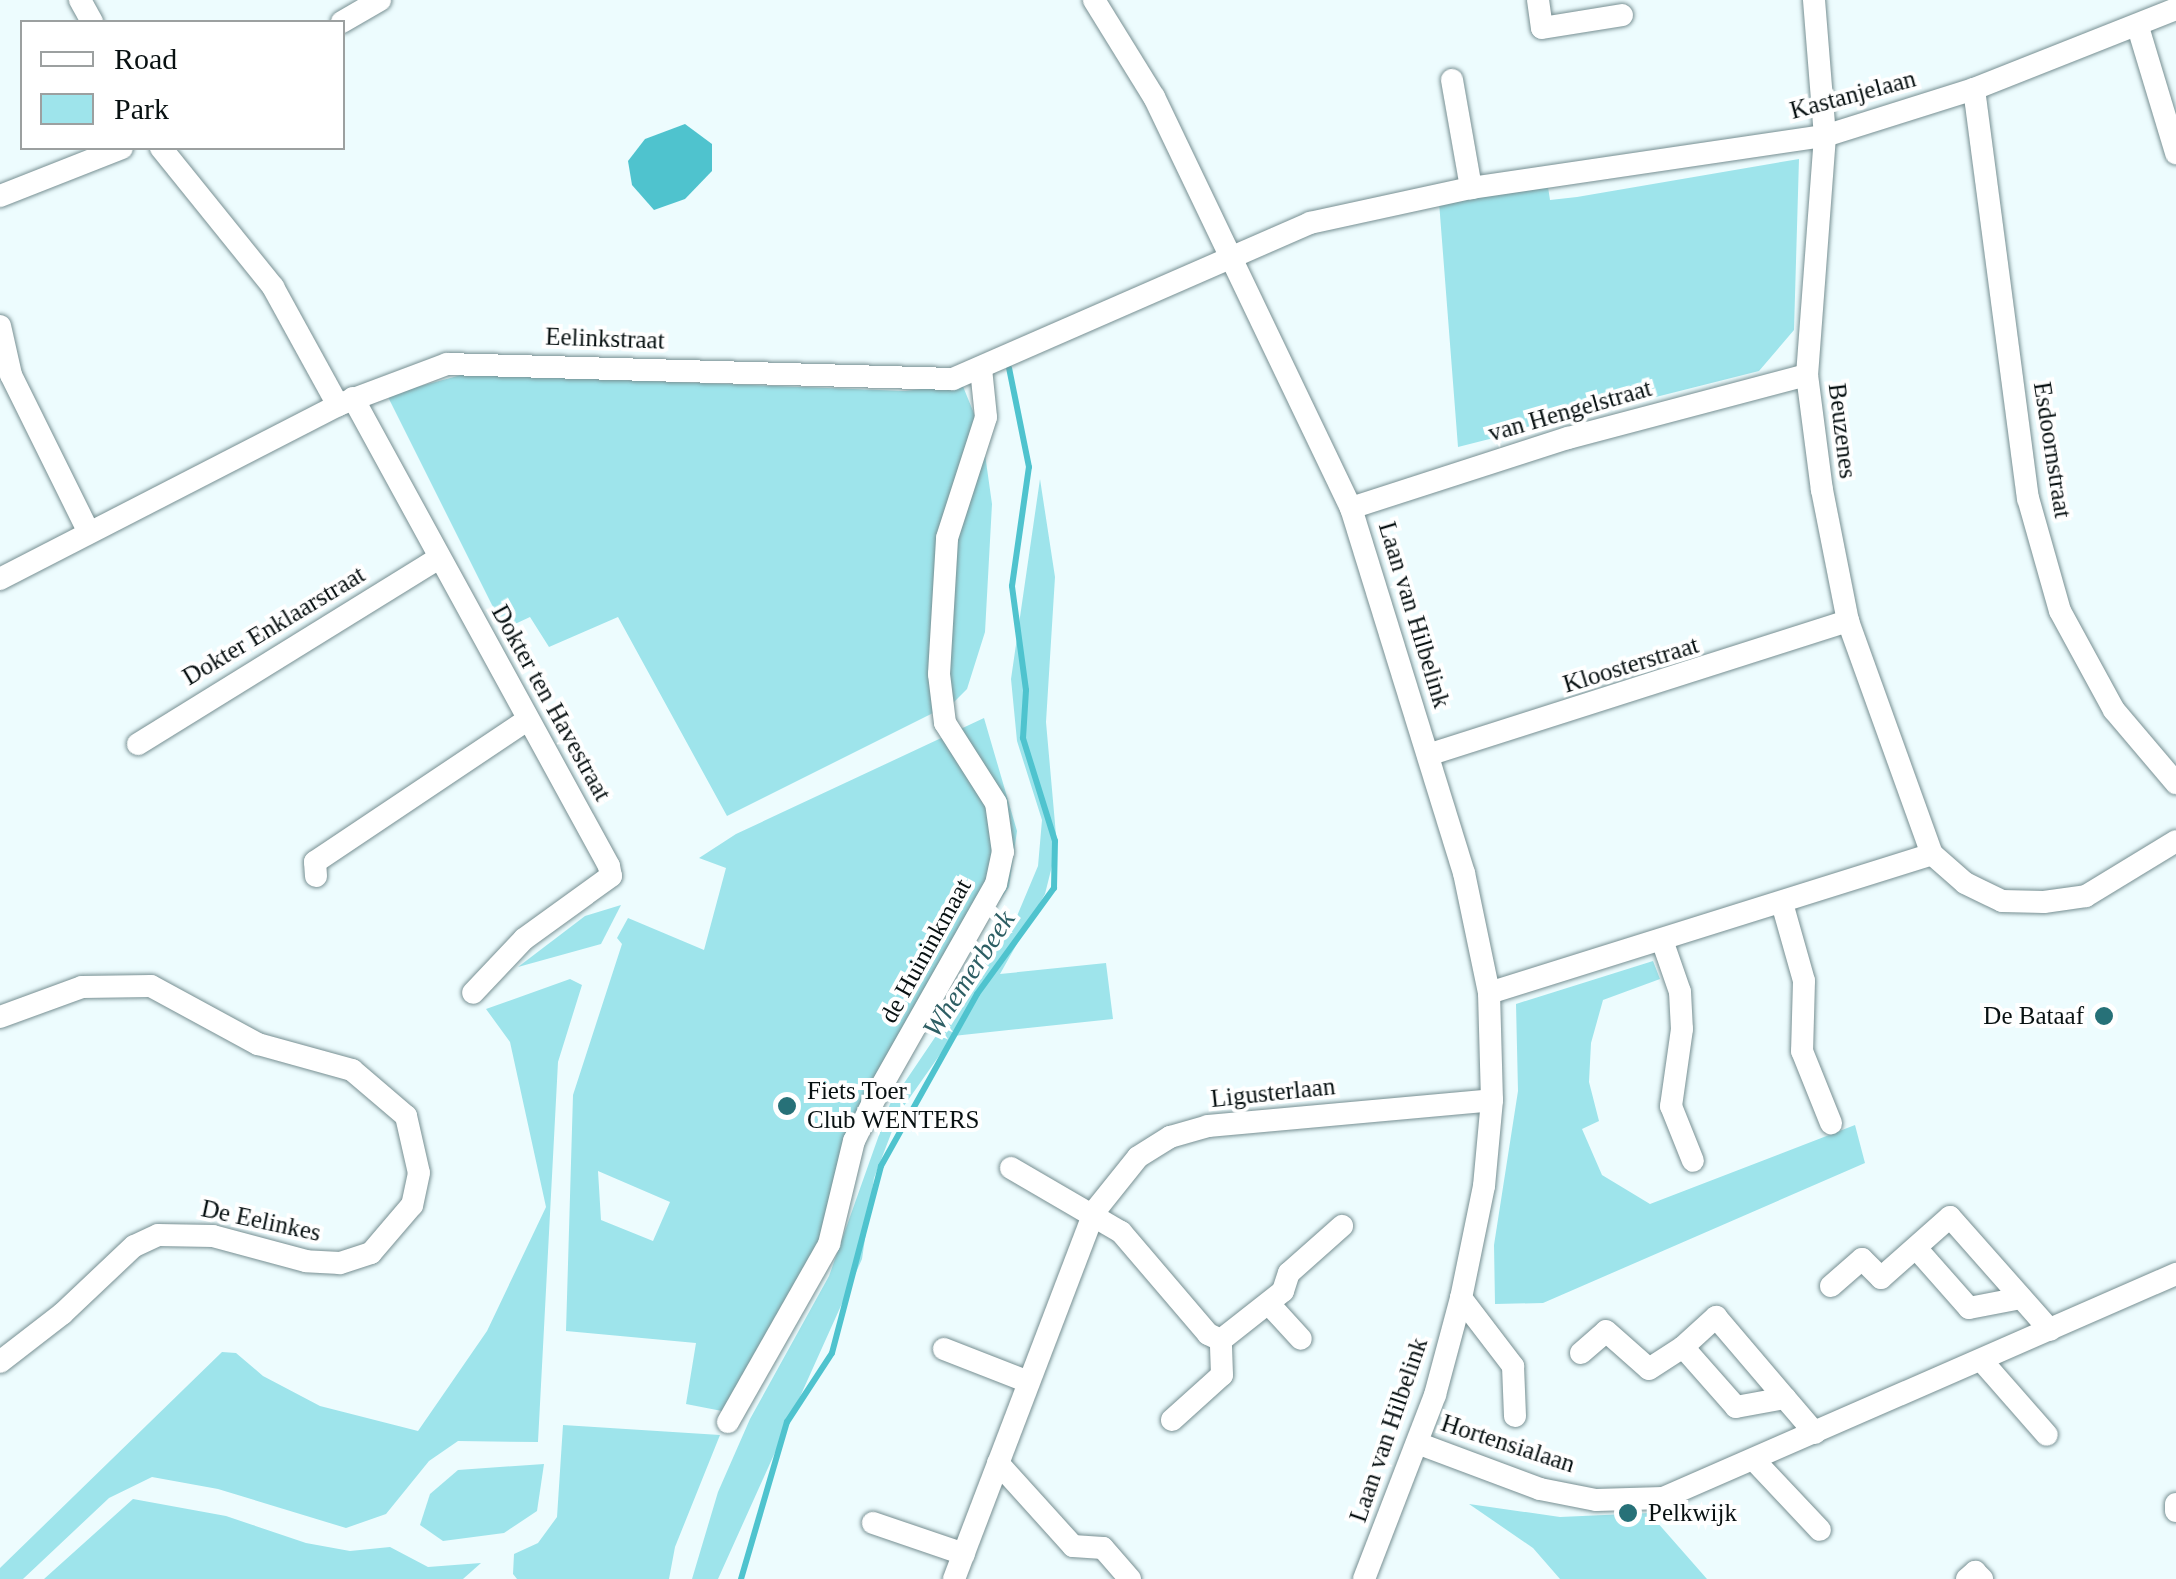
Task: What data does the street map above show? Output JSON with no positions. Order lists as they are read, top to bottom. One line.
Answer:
{"streets":{"street":["Kastanjelaan","Eelinkstraat","van Hengelstraat","Beuzenes","Esdoornstraat","Laan van Hilbelink","Dokter Enklaarstraat","Kloosterstraat","Dokter ten Havestraat","de Huininkmaat","Ligusterlaan","De Eelinkes","Hortensialaan"]},"crossings":[["Kastanjelaan","Eelinkstraat"],["Kastanjelaan","Beuzenes"],["Kastanjelaan","Esdoornstraat"],["Kastanjelaan","Laan van Hilbelink"],["Eelinkstraat","Laan van Hilbelink"],["Eelinkstraat","Dokter ten Havestraat"],["Eelinkstraat","de Huininkmaat"],["van Hengelstraat","Beuzenes"],["van Hengelstraat","Laan van Hilbelink"],["Beuzenes","Kloosterstraat"],["Laan van Hilbelink","Kloosterstraat"],["Laan van Hilbelink","Ligusterlaan"],["Laan van Hilbelink","Hortensialaan"],["Dokter Enklaarstraat","Dokter ten Havestraat"]],"water":["Whemerbeek"],"places":["De Bataaf","Fiets Toer Club WENTERS","Pelkwijk"],"legend":["Road","Park"]}
